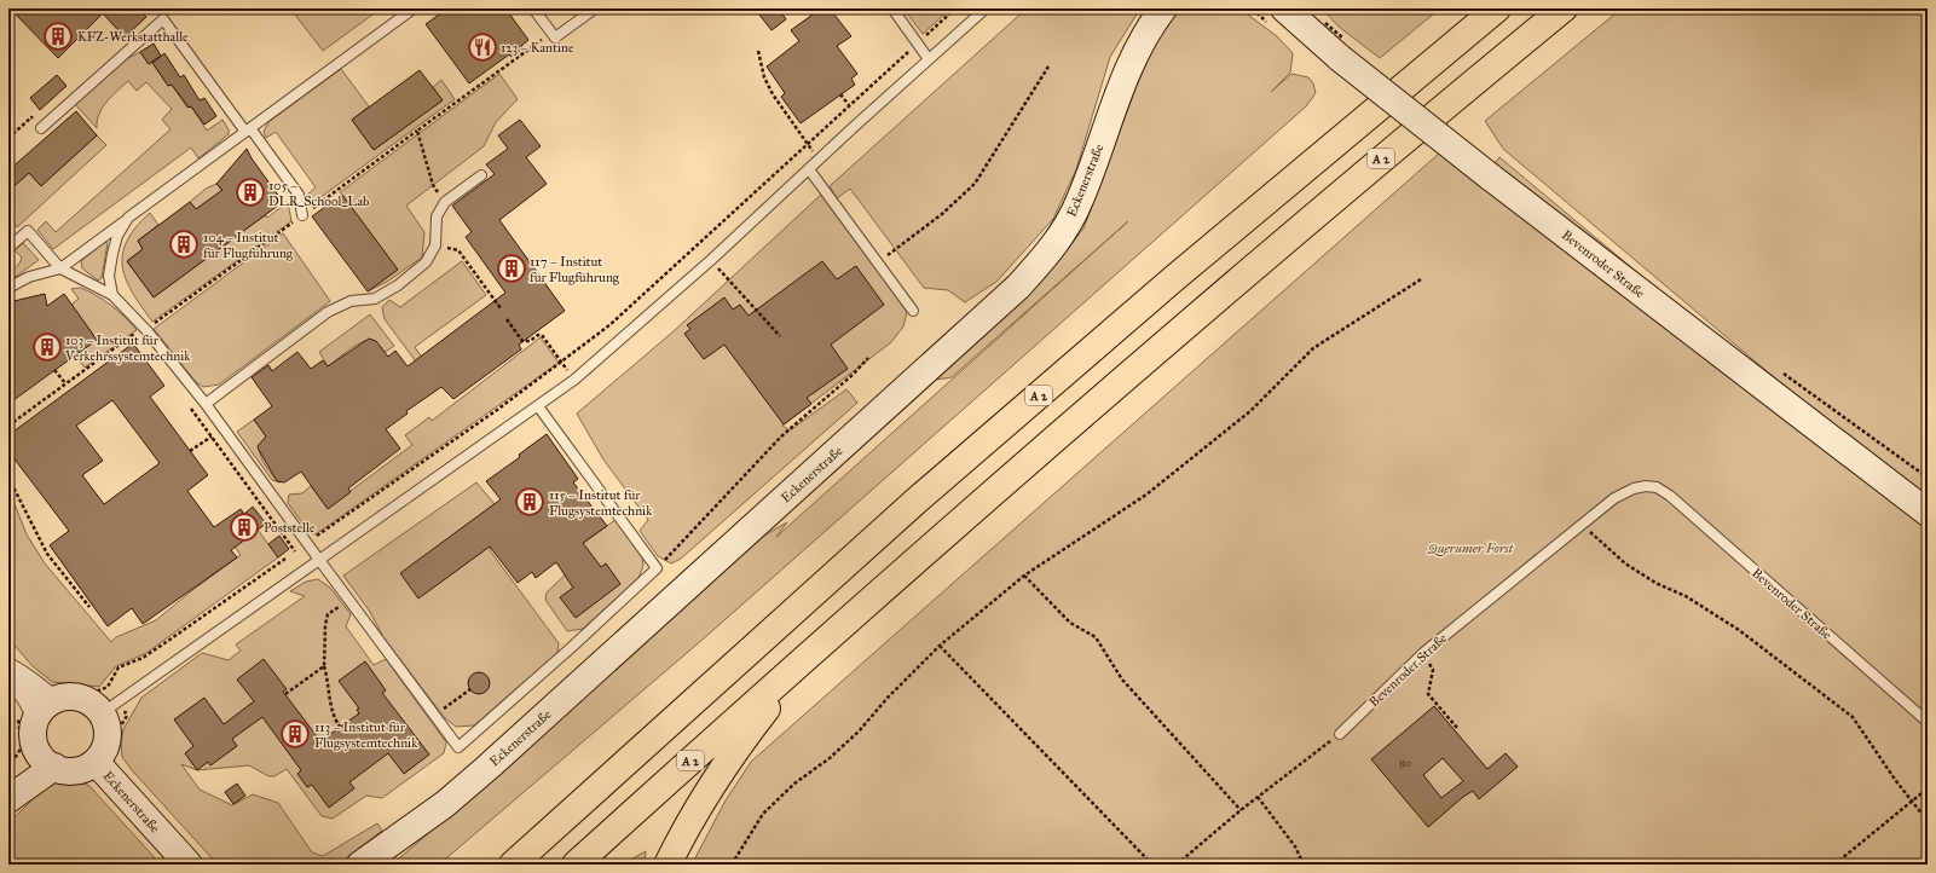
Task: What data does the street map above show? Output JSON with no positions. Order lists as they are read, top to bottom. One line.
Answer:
{"streets":{"highway":["A 2"],"main road":["Eckenerstraße","Bevenroder Straße"]},"parks":["Querumer Forst"],"places":{"building":["KFZ-Werkstatthalle","105 – DLR_School_Lab","104 – Institut für Flugführung","117 – Institut für Flugführung","103 – Institut für Verkehrssystemtechnik","115 – Institut für Flugsystemtechnik","Poststelle","113 – Institut für Flugsystemtechnik"],"restaurant":["123 – Kantine"]},"house_numbers":["80"]}
